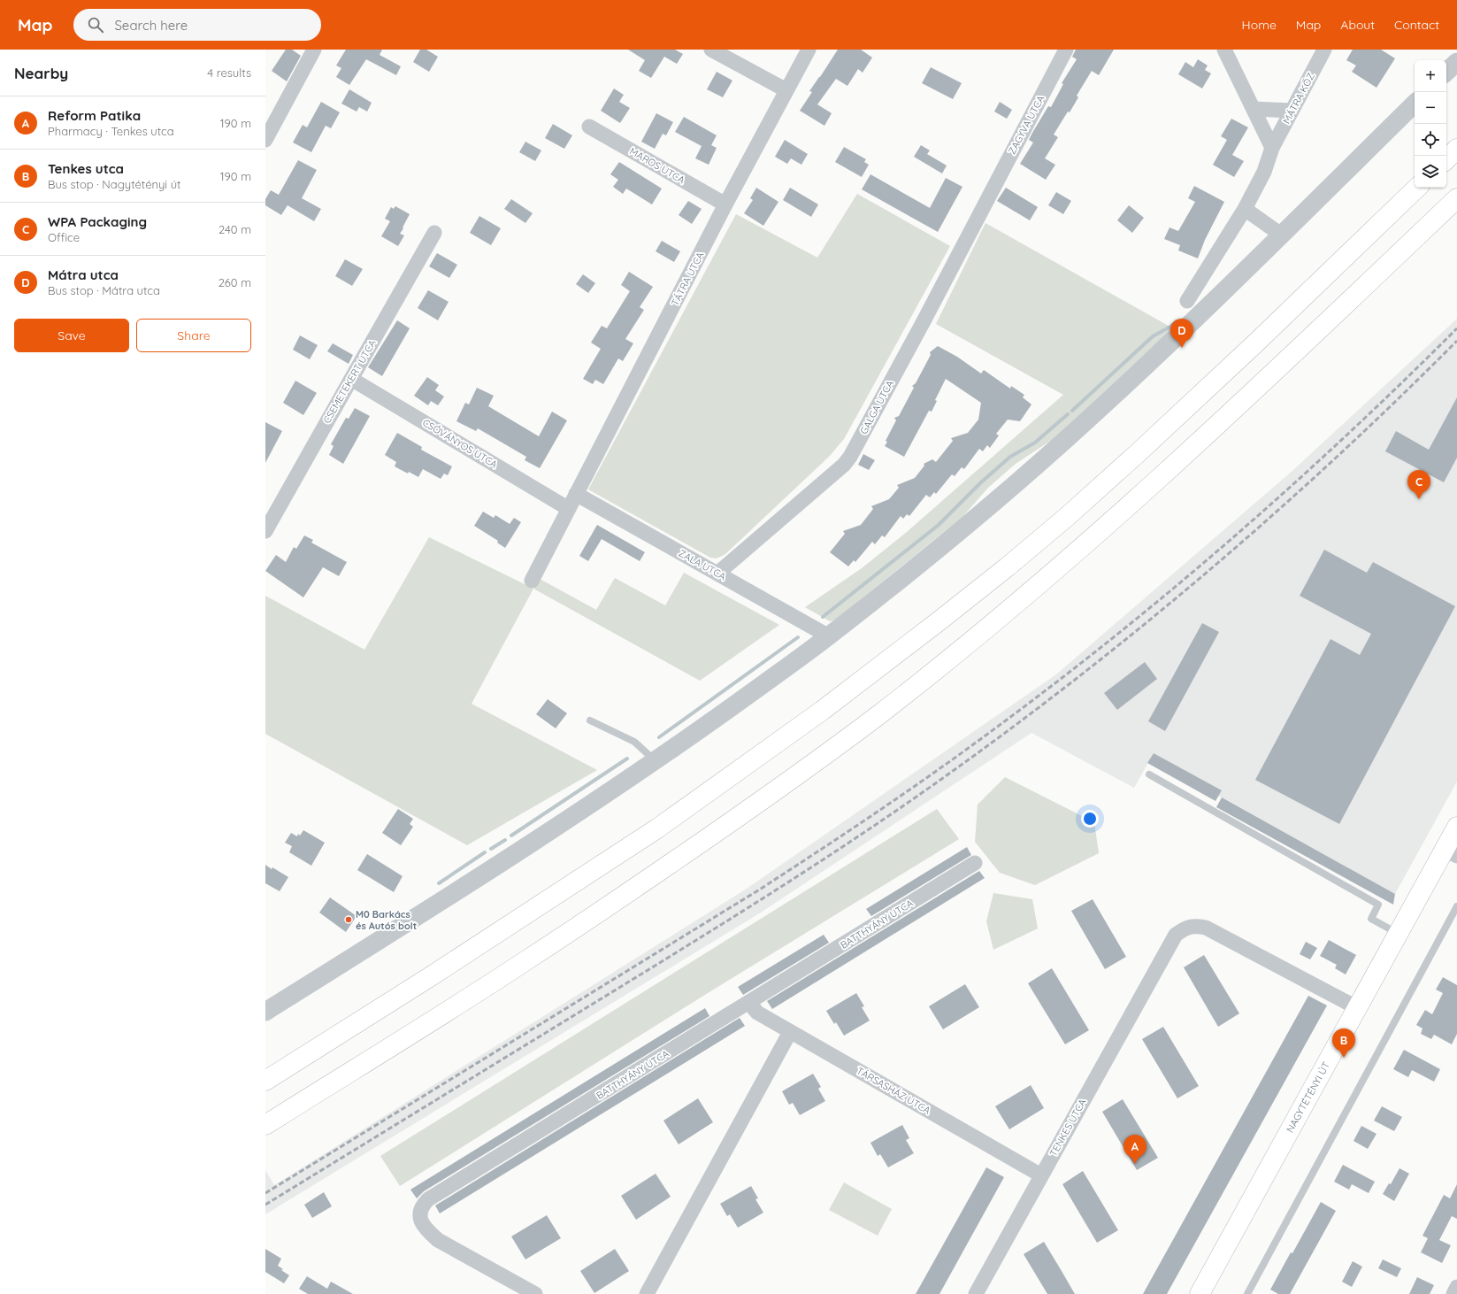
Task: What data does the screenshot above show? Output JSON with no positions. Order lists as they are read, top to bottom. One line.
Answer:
{"streets":{"main road":["NAGYTÉTÉNYI ÚT"],"street":["MÁTRA KÖZ","ZAGYVA UTCA","MAROS UTCA","TÁTRA UTCA","CSEMETEKERT UTCA","GALGA UTCA","CSÓVÁNYOS UTCA","ZALA UTCA","BATTHYÁNY UTCA","TÁRSASHÁZ UTCA","TENKES UTCA"]},"crossings":[["ZAGYVA UTCA","GALGA UTCA"],["MAROS UTCA","TÁTRA UTCA"],["TÁTRA UTCA","CSÓVÁNYOS UTCA"],["TÁTRA UTCA","ZALA UTCA"],["CSEMETEKERT UTCA","CSÓVÁNYOS UTCA"],["GALGA UTCA","ZALA UTCA"],["BATTHYÁNY UTCA","TÁRSASHÁZ UTCA"],["TÁRSASHÁZ UTCA","TENKES UTCA"],["NAGYTÉTÉNYI ÚT","TENKES UTCA"]],"places":["M0 Barkács és Autós bolt"],"page":{"header":"Map","search":"Search here","nav":["Home","Map","About","Contact"],"heading":["Nearby","4 results"],"map_buttons":["+","−"],"list":[{"mark":"A","name":"Reform Patika","note":"Pharmacy · Tenkes utca","value":"190 m"},{"mark":"B","name":"Tenkes utca","note":"Bus stop · Nagytétényi út","value":"190 m"},{"mark":"C","name":"WPA Packaging","note":"Office","value":"240 m"},{"mark":"D","name":"Mátra utca","note":"Bus stop · Mátra utca","value":"260 m"}],"buttons":["Save","Share"],"pins":["D","C","B","A"]}}
